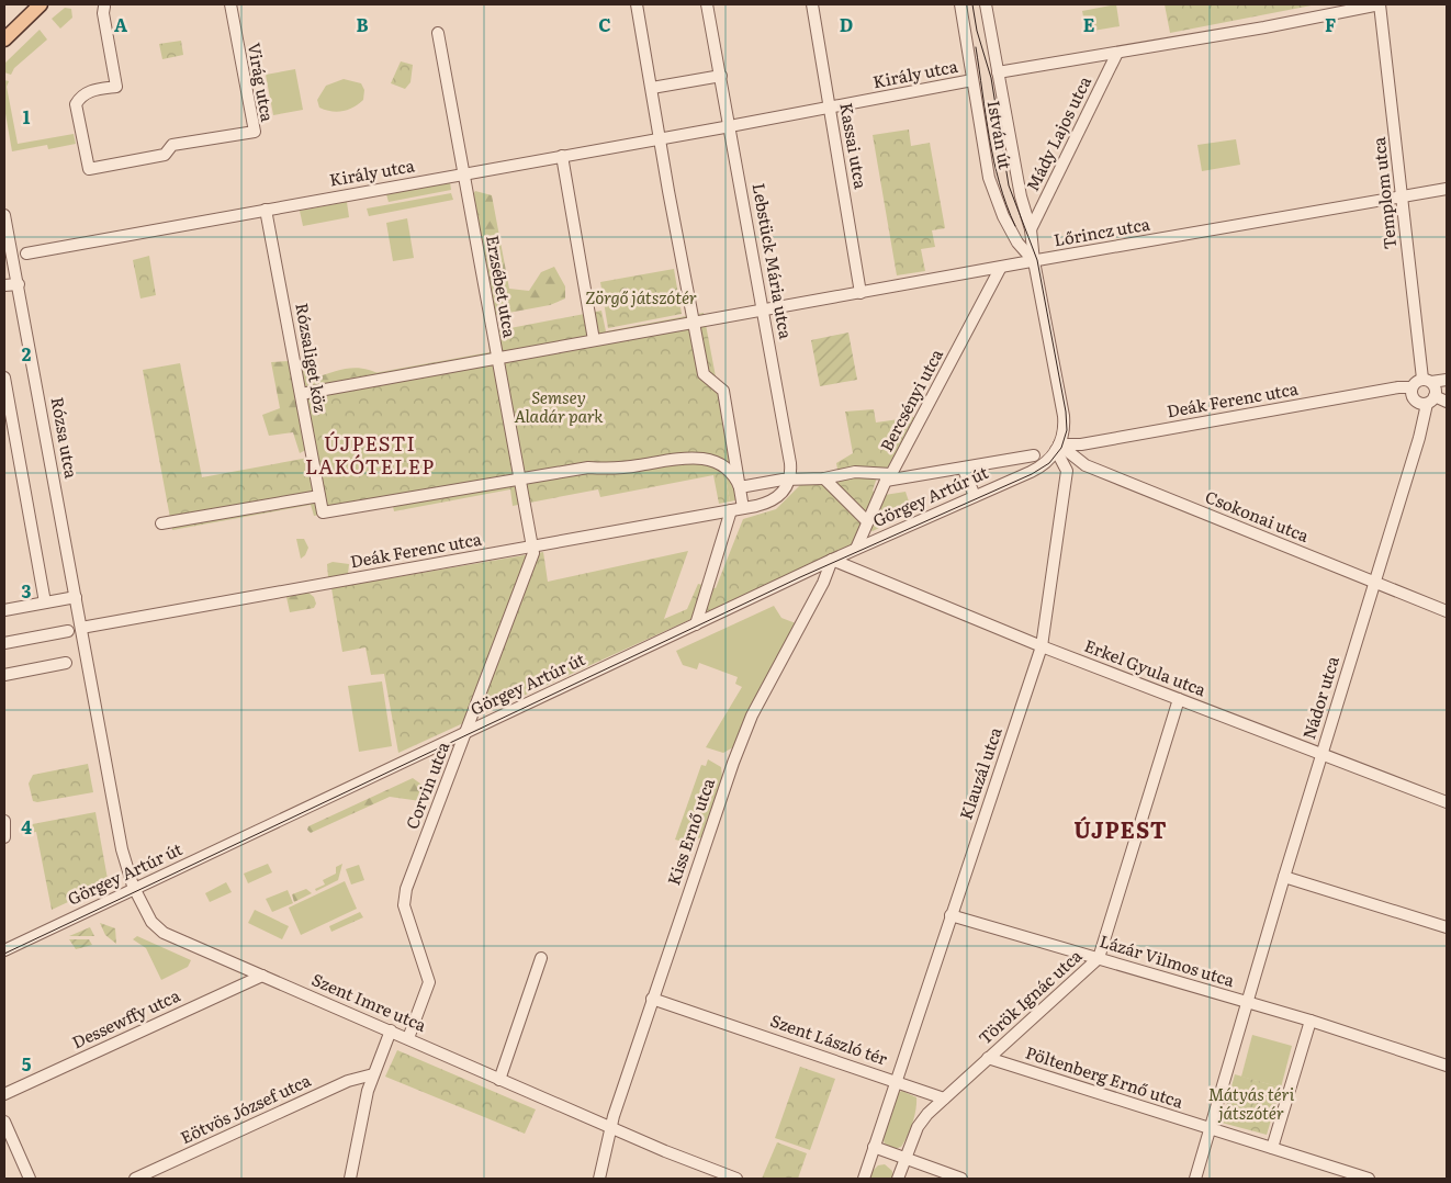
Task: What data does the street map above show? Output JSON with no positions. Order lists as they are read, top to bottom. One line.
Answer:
{"streets":{"street":["Király utca","Virág utca","Mády Lajos utca","István út","Kassai utca","Templom utca","Lőrincz utca","Lebstück Mária utca","Erzsébet utca","Rózsaliget köz","Bercsényi utca","Deák Ferenc utca","Rózsa utca","Görgey Artúr út","Csokonai utca","Erkel Gyula utca","Nádor utca","Klauzál utca","Corvin utca","Kiss Ernő utca","Lázár Vilmos utca","Török Ignác utca","Szent Imre utca","Dessewffy utca","Szent László tér","Pöltenberg Ernő utca","Eötvös József utca"]},"crossings":[["Király utca","István út"],["Király utca","Kassai utca"],["Király utca","Erzsébet utca"],["Király utca","Rózsaliget köz"],["Mády Lajos utca","István út"],["István út","Lőrincz utca"],["István út","Deák Ferenc utca"],["István út","Görgey Artúr út"],["István út","Csokonai utca"],["Kassai utca","Lőrincz utca"],["Templom utca","Lőrincz utca"],["Templom utca","Deák Ferenc utca"],["Templom utca","Nádor utca"],["Lőrincz utca","Lebstück Mária utca"],["Lőrincz utca","Erzsébet utca"],["Lőrincz utca","Rózsaliget köz"],["Lőrincz utca","Bercsényi utca"],["Lebstück Mária utca","Deák Ferenc utca"],["Erzsébet utca","Rózsaliget köz"],["Erzsébet utca","Deák Ferenc utca"],["Erzsébet utca","Corvin utca"],["Bercsényi utca","Görgey Artúr út"],["Deák Ferenc utca","Rózsa utca"],["Deák Ferenc utca","Görgey Artúr út"],["Deák Ferenc utca","Csokonai utca"],["Deák Ferenc utca","Nádor utca"],["Deák Ferenc utca","Corvin utca"],["Rózsa utca","Görgey Artúr út"],["Rózsa utca","Szent Imre utca"],["Görgey Artúr út","Csokonai utca"],["Görgey Artúr út","Erkel Gyula utca"],["Görgey Artúr út","Corvin utca"],["Görgey Artúr út","Kiss Ernő utca"],["Görgey Artúr út","Szent Imre utca"],["Csokonai utca","Nádor utca"],["Erkel Gyula utca","Nádor utca"],["Erkel Gyula utca","Klauzál utca"],["Erkel Gyula utca","Kiss Ernő utca"],["Erkel Gyula utca","Török Ignác utca"],["Nádor utca","Lázár Vilmos utca"],["Nádor utca","Pöltenberg Ernő utca"],["Klauzál utca","Lázár Vilmos utca"],["Klauzál utca","Szent László tér"],["Corvin utca","Szent Imre utca"],["Kiss Ernő utca","Szent Imre utca"],["Kiss Ernő utca","Szent László tér"],["Lázár Vilmos utca","Török Ignác utca"],["Török Ignác utca","Pöltenberg Ernő utca"],["Szent Imre utca","Dessewffy utca"]],"districts":["ÚJPESTI LAKÓTELEP","ÚJPEST"],"parks":["Zörgő játszótér","Semsey Aladár park","Mátyás téri játszótér"],"grid":{"columns":["A","B","C","D","E","F"],"rows":["1","2","3","4","5"]}}
